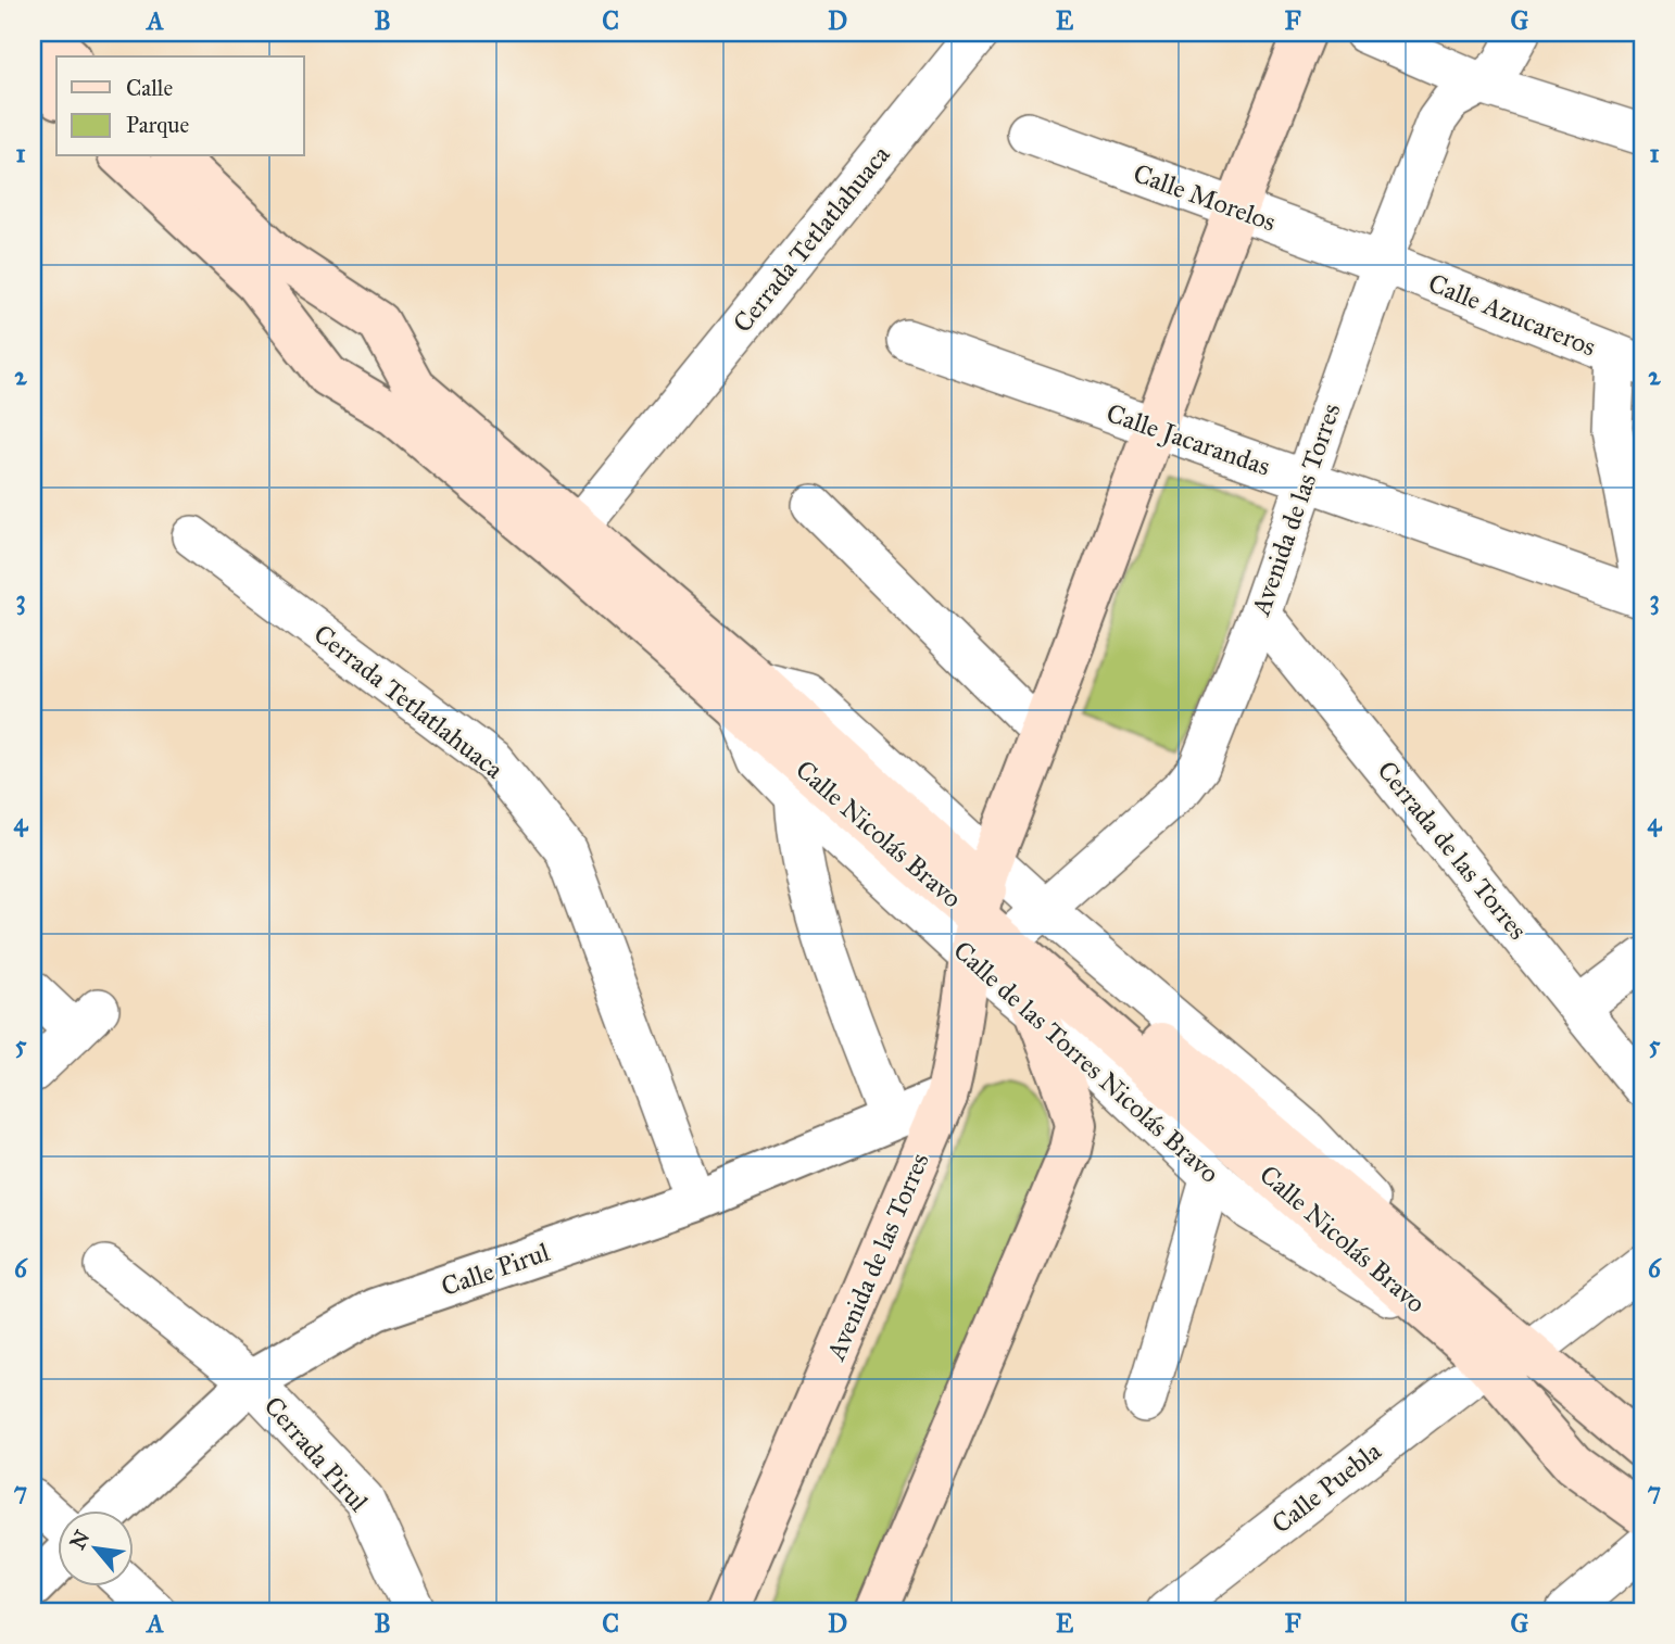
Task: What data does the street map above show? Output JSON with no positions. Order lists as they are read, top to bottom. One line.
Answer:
{"streets":{"main road":["Avenida de las Torres","Calle Nicolás Bravo"],"street":["Calle Morelos","Cerrada Tetlatlahuaca","Calle Azucareros","Calle Jacarandas","Cerrada de las Torres","Calle de las Torres Nicolás Bravo","Calle Pirul","Cerrada Pirul","Calle Puebla"]},"crossings":[["Calle Morelos","Calle Azucareros"],["Calle Morelos","Avenida de las Torres"],["Cerrada Tetlatlahuaca","Calle Nicolás Bravo"],["Cerrada Tetlatlahuaca","Calle Pirul"],["Calle Azucareros","Avenida de las Torres"],["Calle Jacarandas","Avenida de las Torres"],["Avenida de las Torres","Calle Nicolás Bravo"],["Avenida de las Torres","Cerrada de las Torres"],["Avenida de las Torres","Calle de las Torres Nicolás Bravo"],["Avenida de las Torres","Calle Pirul"],["Calle Nicolás Bravo","Calle de las Torres Nicolás Bravo"],["Calle Nicolás Bravo","Calle Pirul"],["Calle Nicolás Bravo","Calle Puebla"],["Calle Pirul","Cerrada Pirul"]],"legend":["Calle","Parque"],"north":"top left","grid":{"columns":["A","B","C","D","E","F","G"],"rows":["1","2","3","4","5","6","7"]}}
